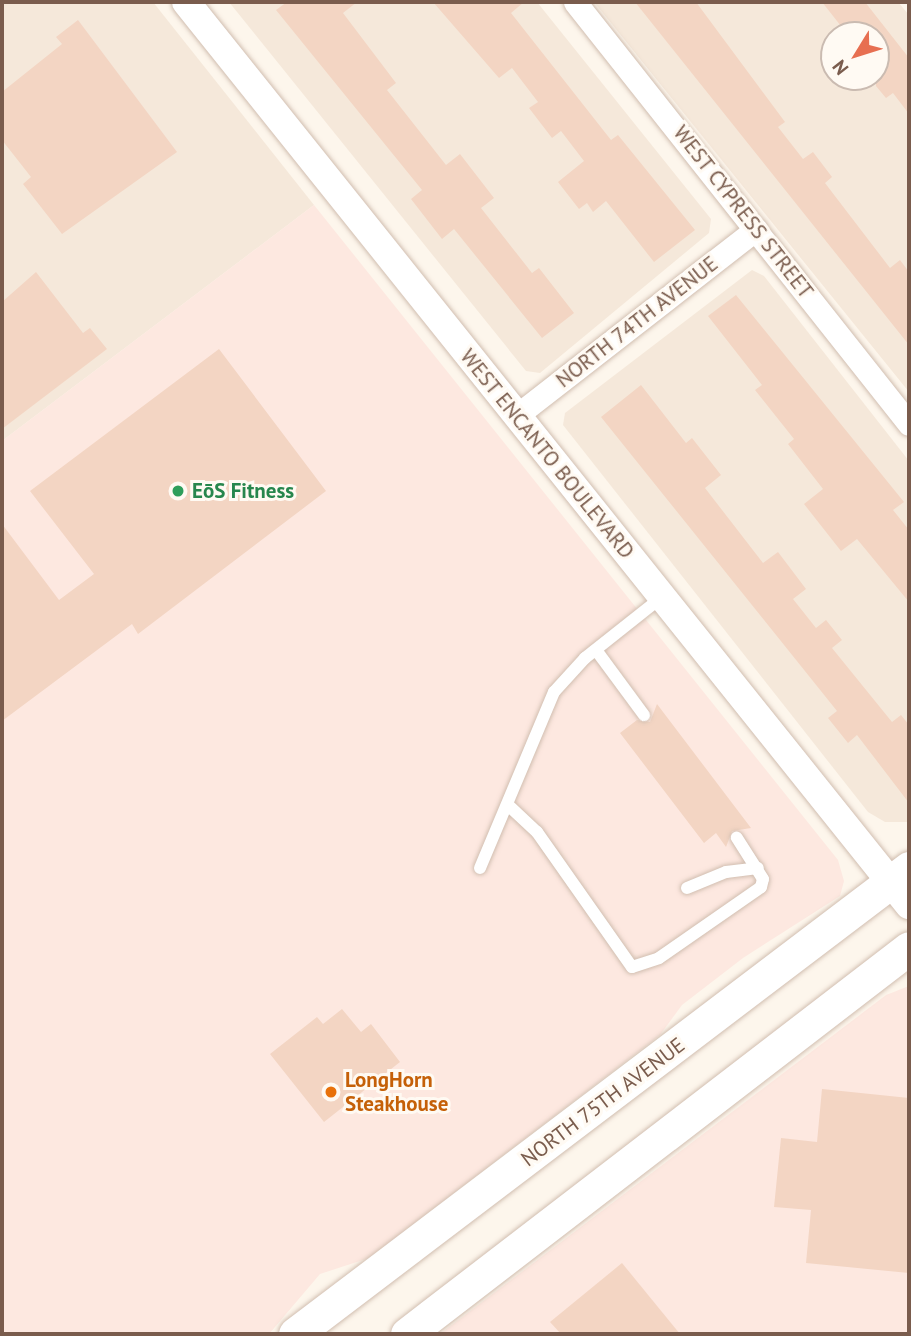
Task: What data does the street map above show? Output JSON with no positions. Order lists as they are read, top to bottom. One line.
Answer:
{"streets":{"main road":["NORTH 75TH AVENUE"],"street":["WEST CYPRESS STREET","NORTH 74TH AVENUE","WEST ENCANTO BOULEVARD"]},"crossings":[["WEST CYPRESS STREET","NORTH 74TH AVENUE"],["NORTH 74TH AVENUE","WEST ENCANTO BOULEVARD"],["WEST ENCANTO BOULEVARD","NORTH 75TH AVENUE"]],"places":["EōS Fitness","LongHorn Steakhouse"],"north":"bottom left"}
